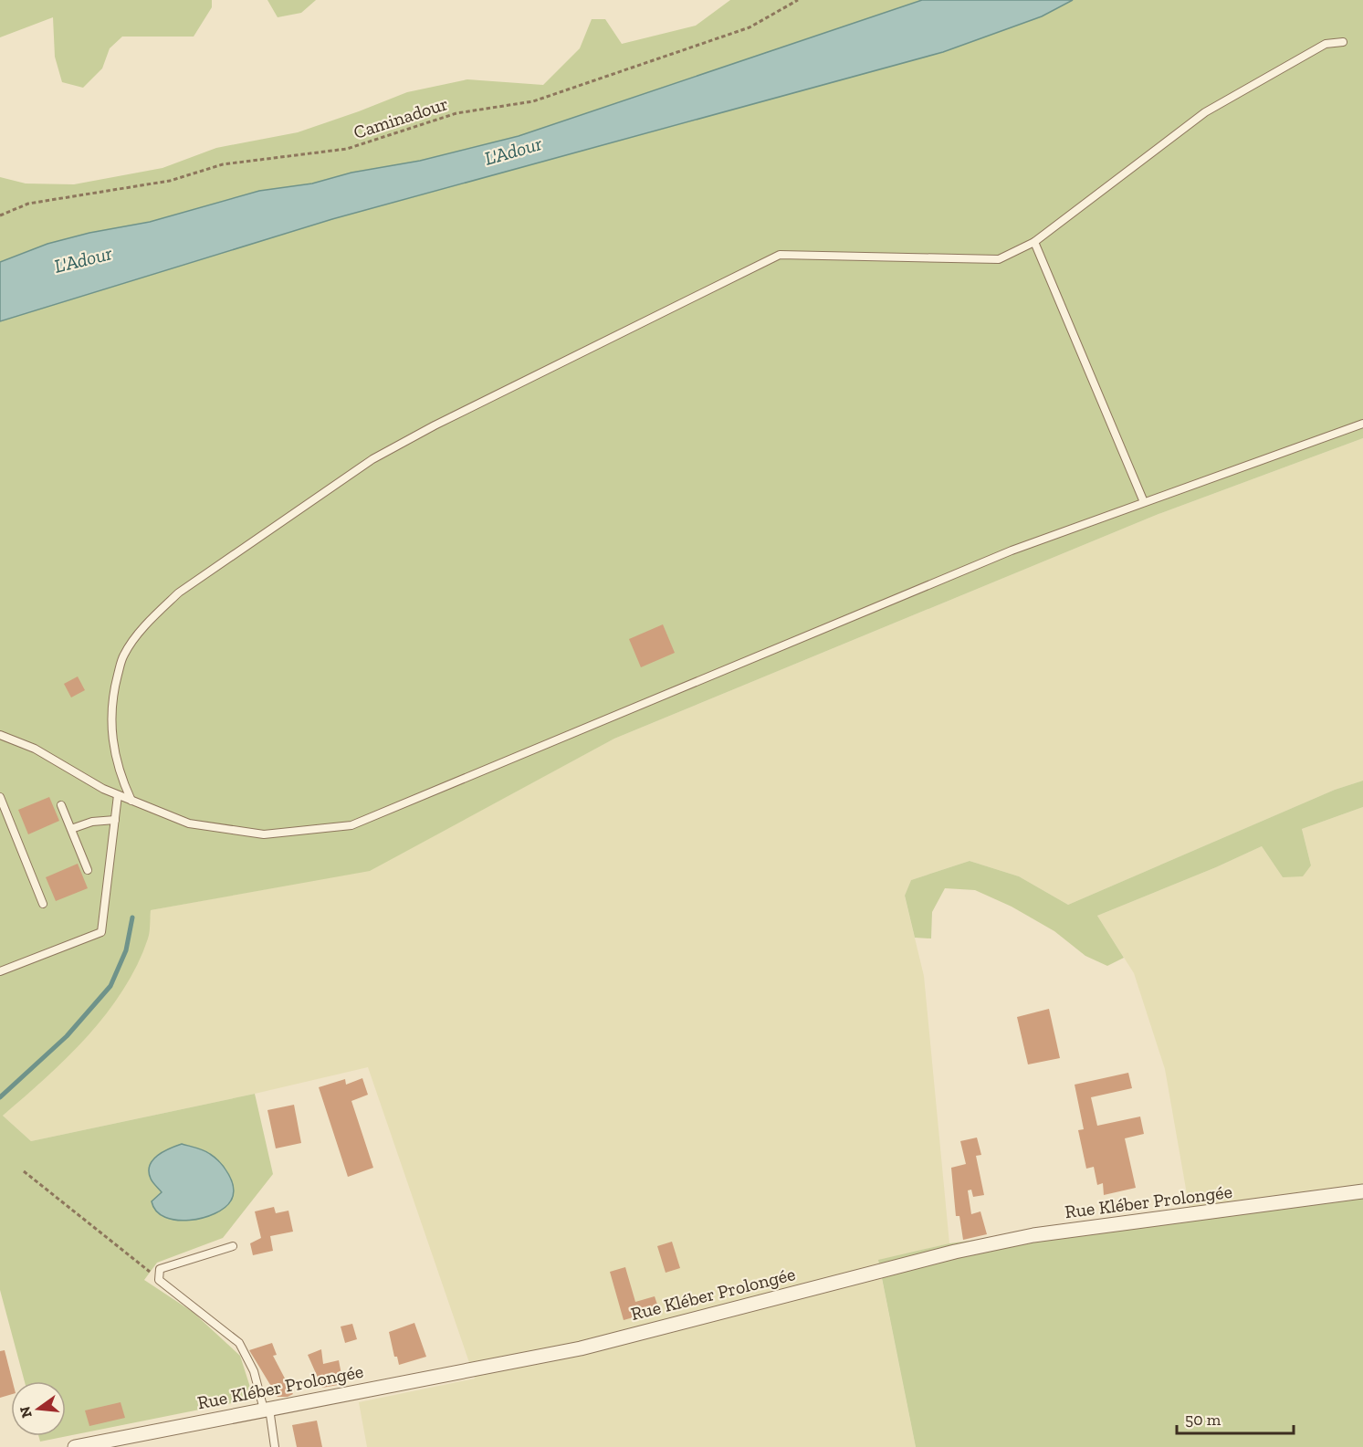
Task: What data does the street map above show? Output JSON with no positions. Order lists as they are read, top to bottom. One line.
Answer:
{"streets":{"street":["Rue Kléber Prolongée"],"path":["Caminadour"]},"water":["L'Adour"],"scale_bar":"50 m","north":"left"}
